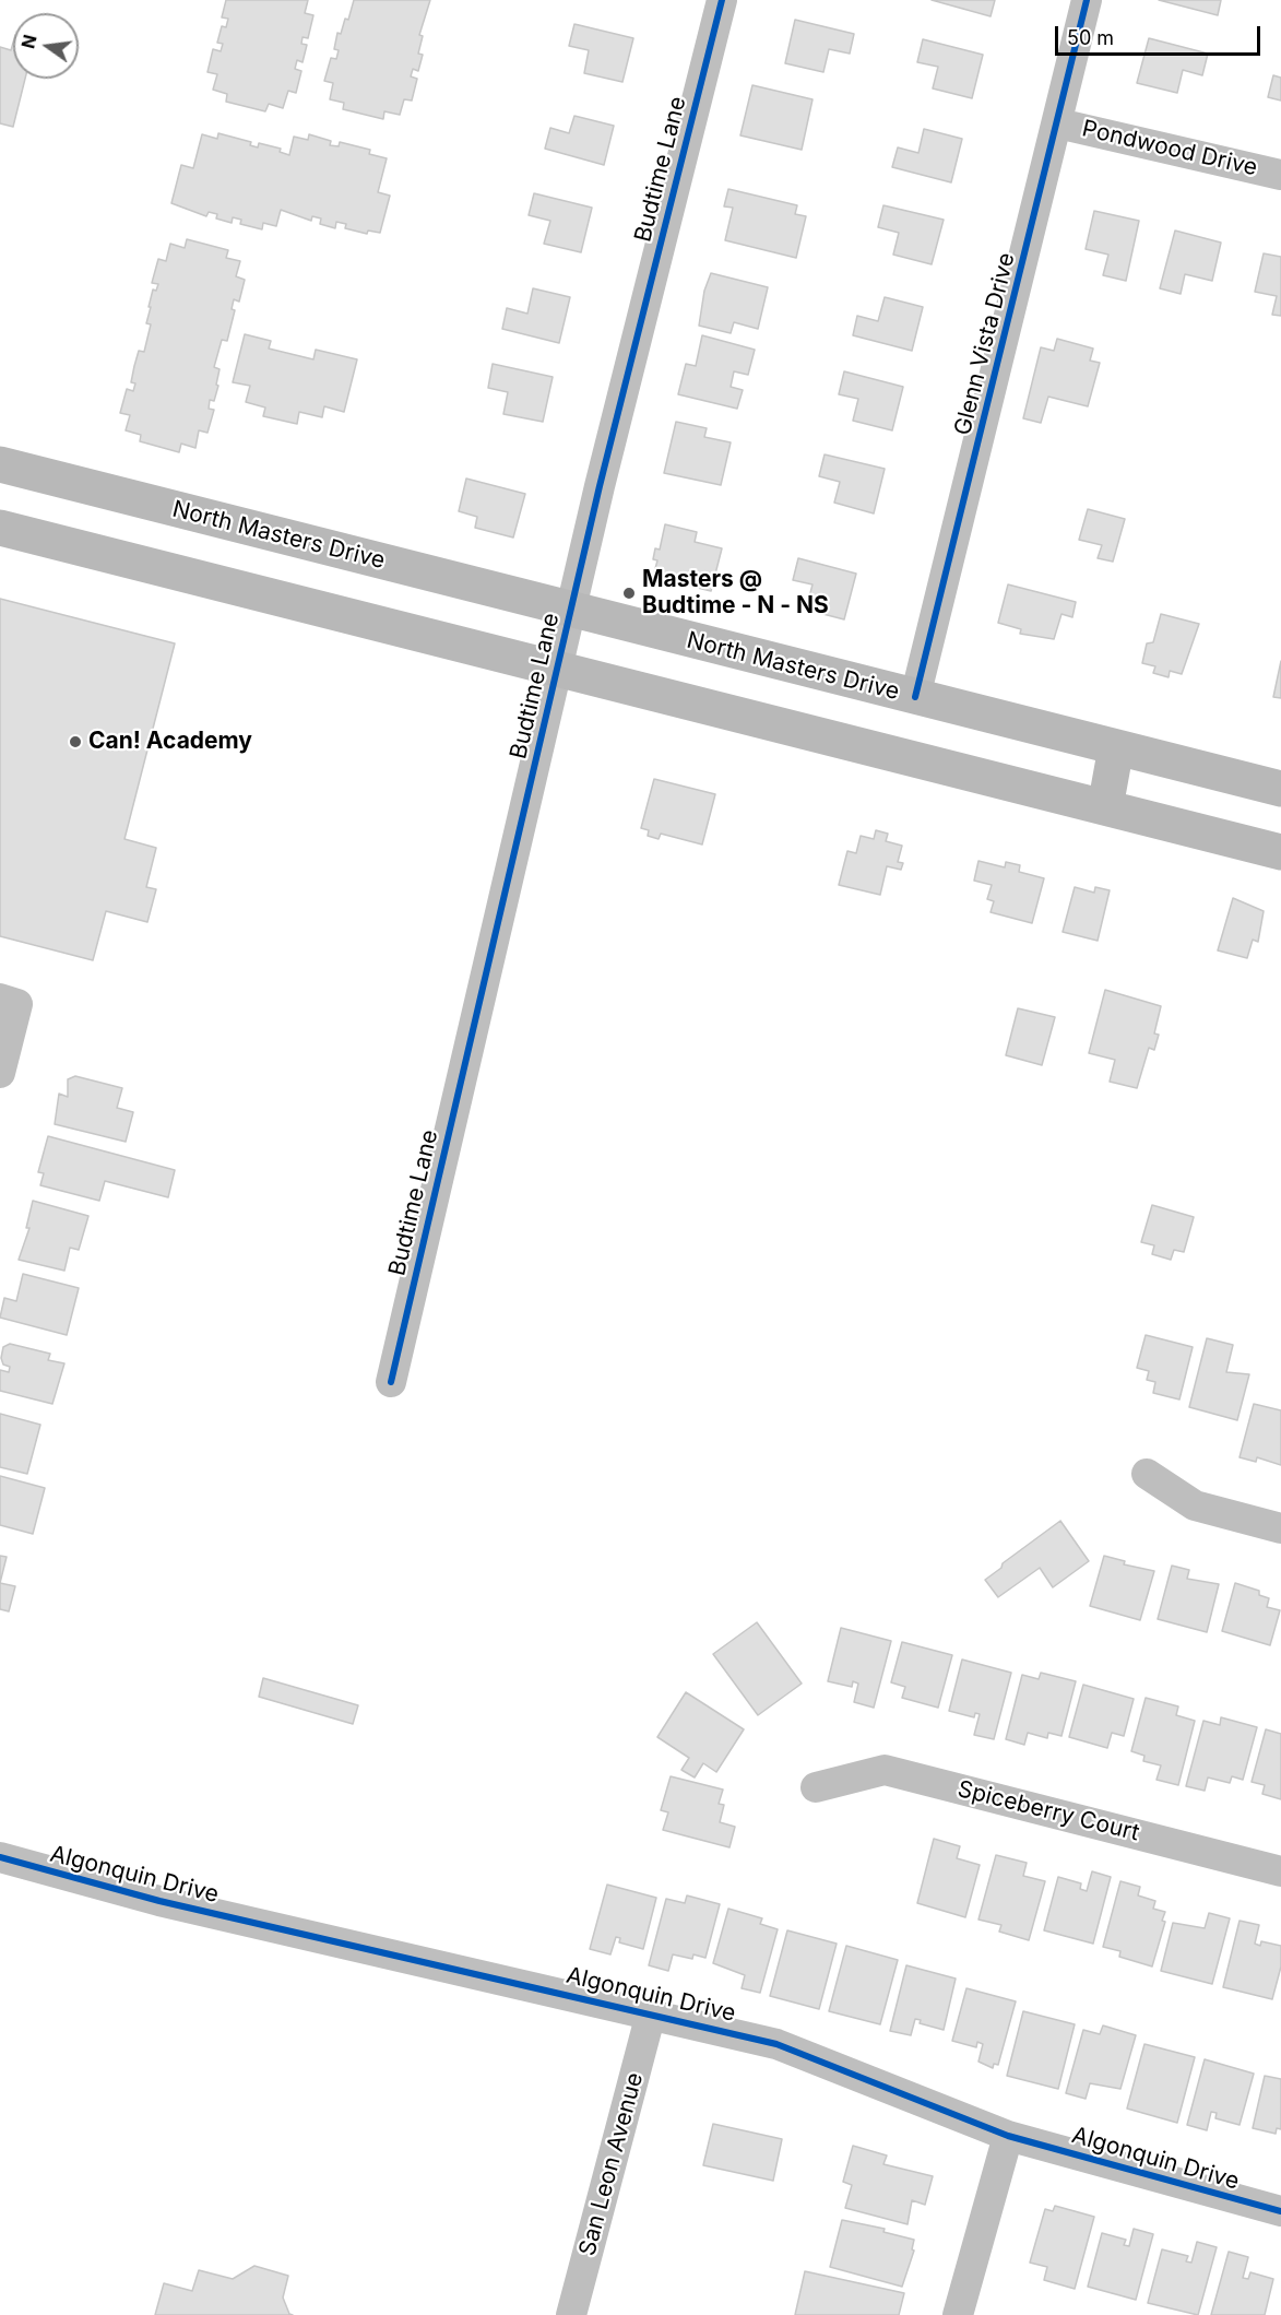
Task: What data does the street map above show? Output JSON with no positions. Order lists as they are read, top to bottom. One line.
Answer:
{"streets":{"main road":["North Masters Drive"],"street":["Pondwood Drive","Budtime Lane","Glenn Vista Drive","Spiceberry Court","Algonquin Drive","San Leon Avenue"]},"crossings":[["Pondwood Drive","Glenn Vista Drive"],["Budtime Lane","North Masters Drive"],["Glenn Vista Drive","North Masters Drive"],["Algonquin Drive","San Leon Avenue"]],"places":["Masters @ Budtime - N - NS","Can! Academy"],"scale_bar":"50 m","north":"left"}
